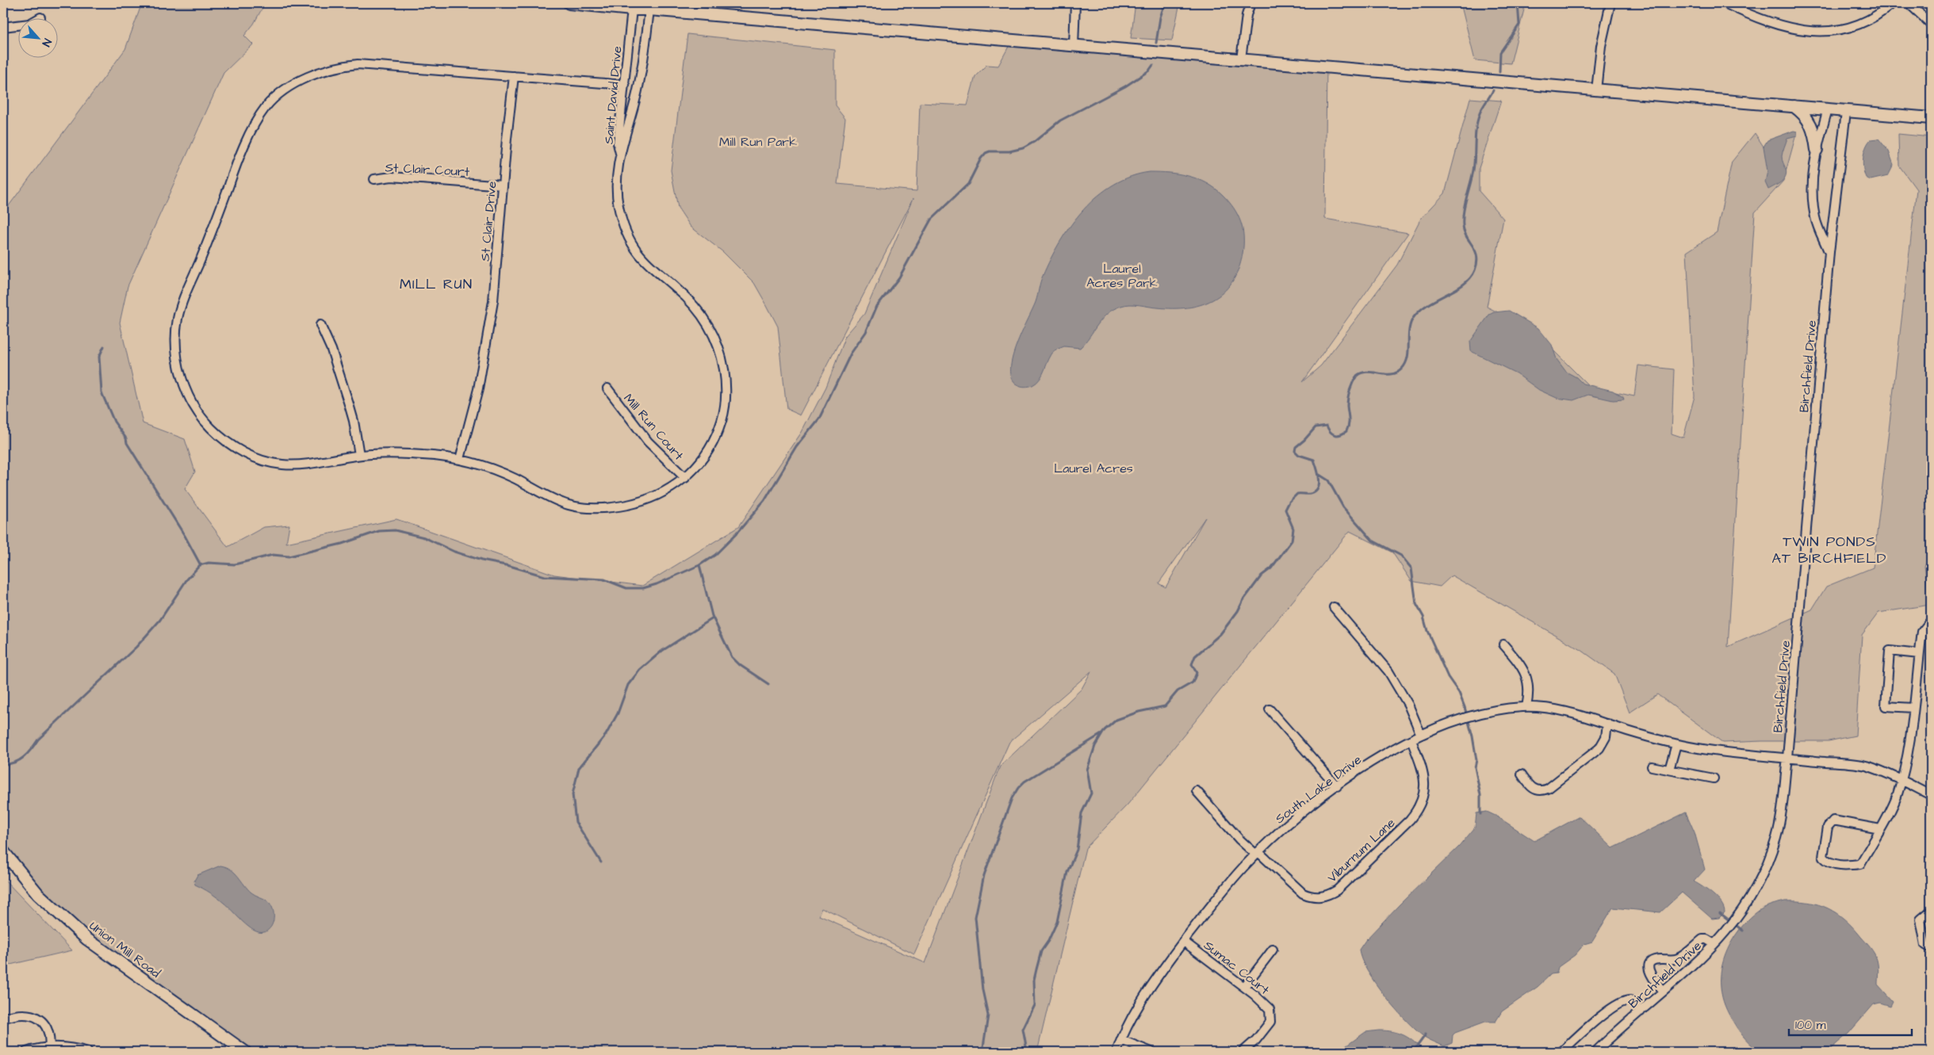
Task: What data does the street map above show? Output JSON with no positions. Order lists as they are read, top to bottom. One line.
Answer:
{"streets":{"main road":["Union Mill Road"],"street":["Saint David Drive","St Clair Court","St Clair Drive","Birchfield Drive","Mill Run Court","South Lake Drive","Viburnum Lane","Sumac Court"]},"crossings":[["St Clair Court","St Clair Drive"],["Birchfield Drive","South Lake Drive"],["South Lake Drive","Viburnum Lane"],["South Lake Drive","Sumac Court"]],"districts":["MILL RUN","TWIN PONDS AT BIRCHFIELD"],"parks":["Mill Run Park","Laurel Acres Park","Laurel Acres"],"scale_bar":"100 m","north":"bottom right"}
